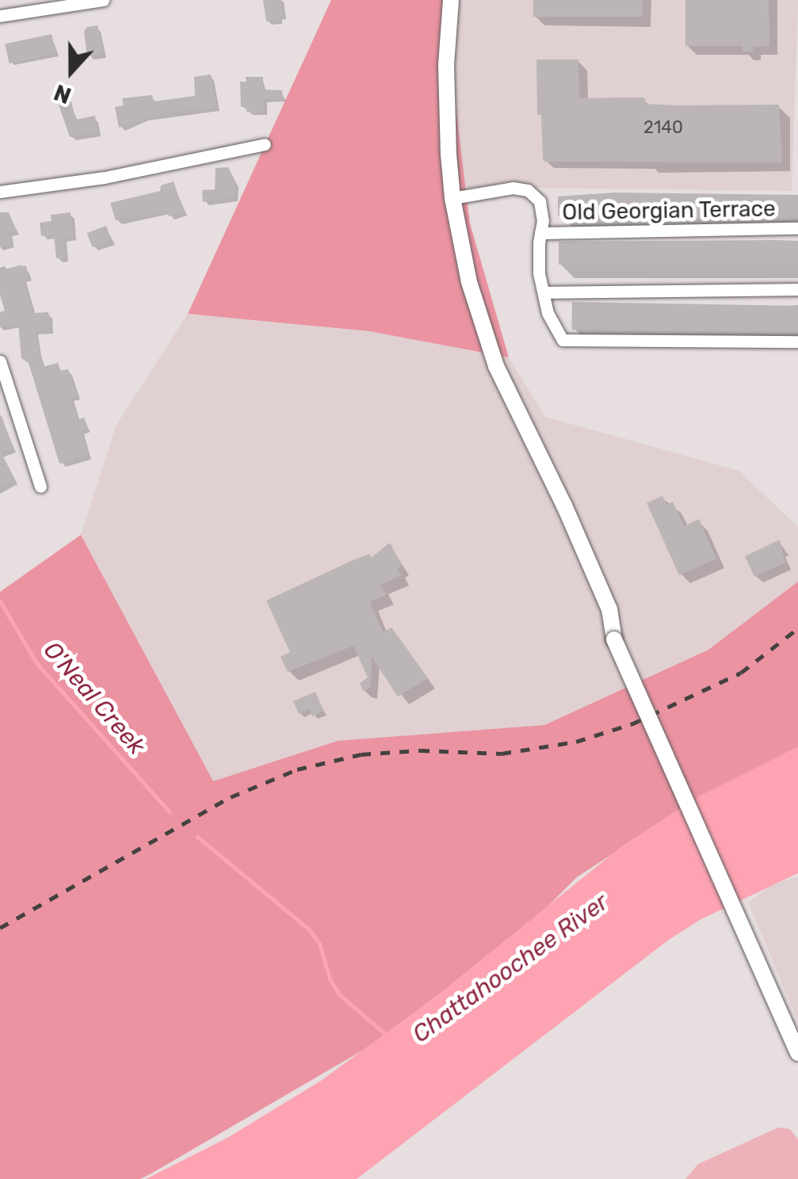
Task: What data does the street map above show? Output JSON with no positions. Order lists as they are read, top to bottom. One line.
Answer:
{"streets":{"street":["Old Georgian Terrace"]},"water":["O'Neal Creek","Chattahoochee River"],"house_numbers":["2140"],"north":"bottom"}
